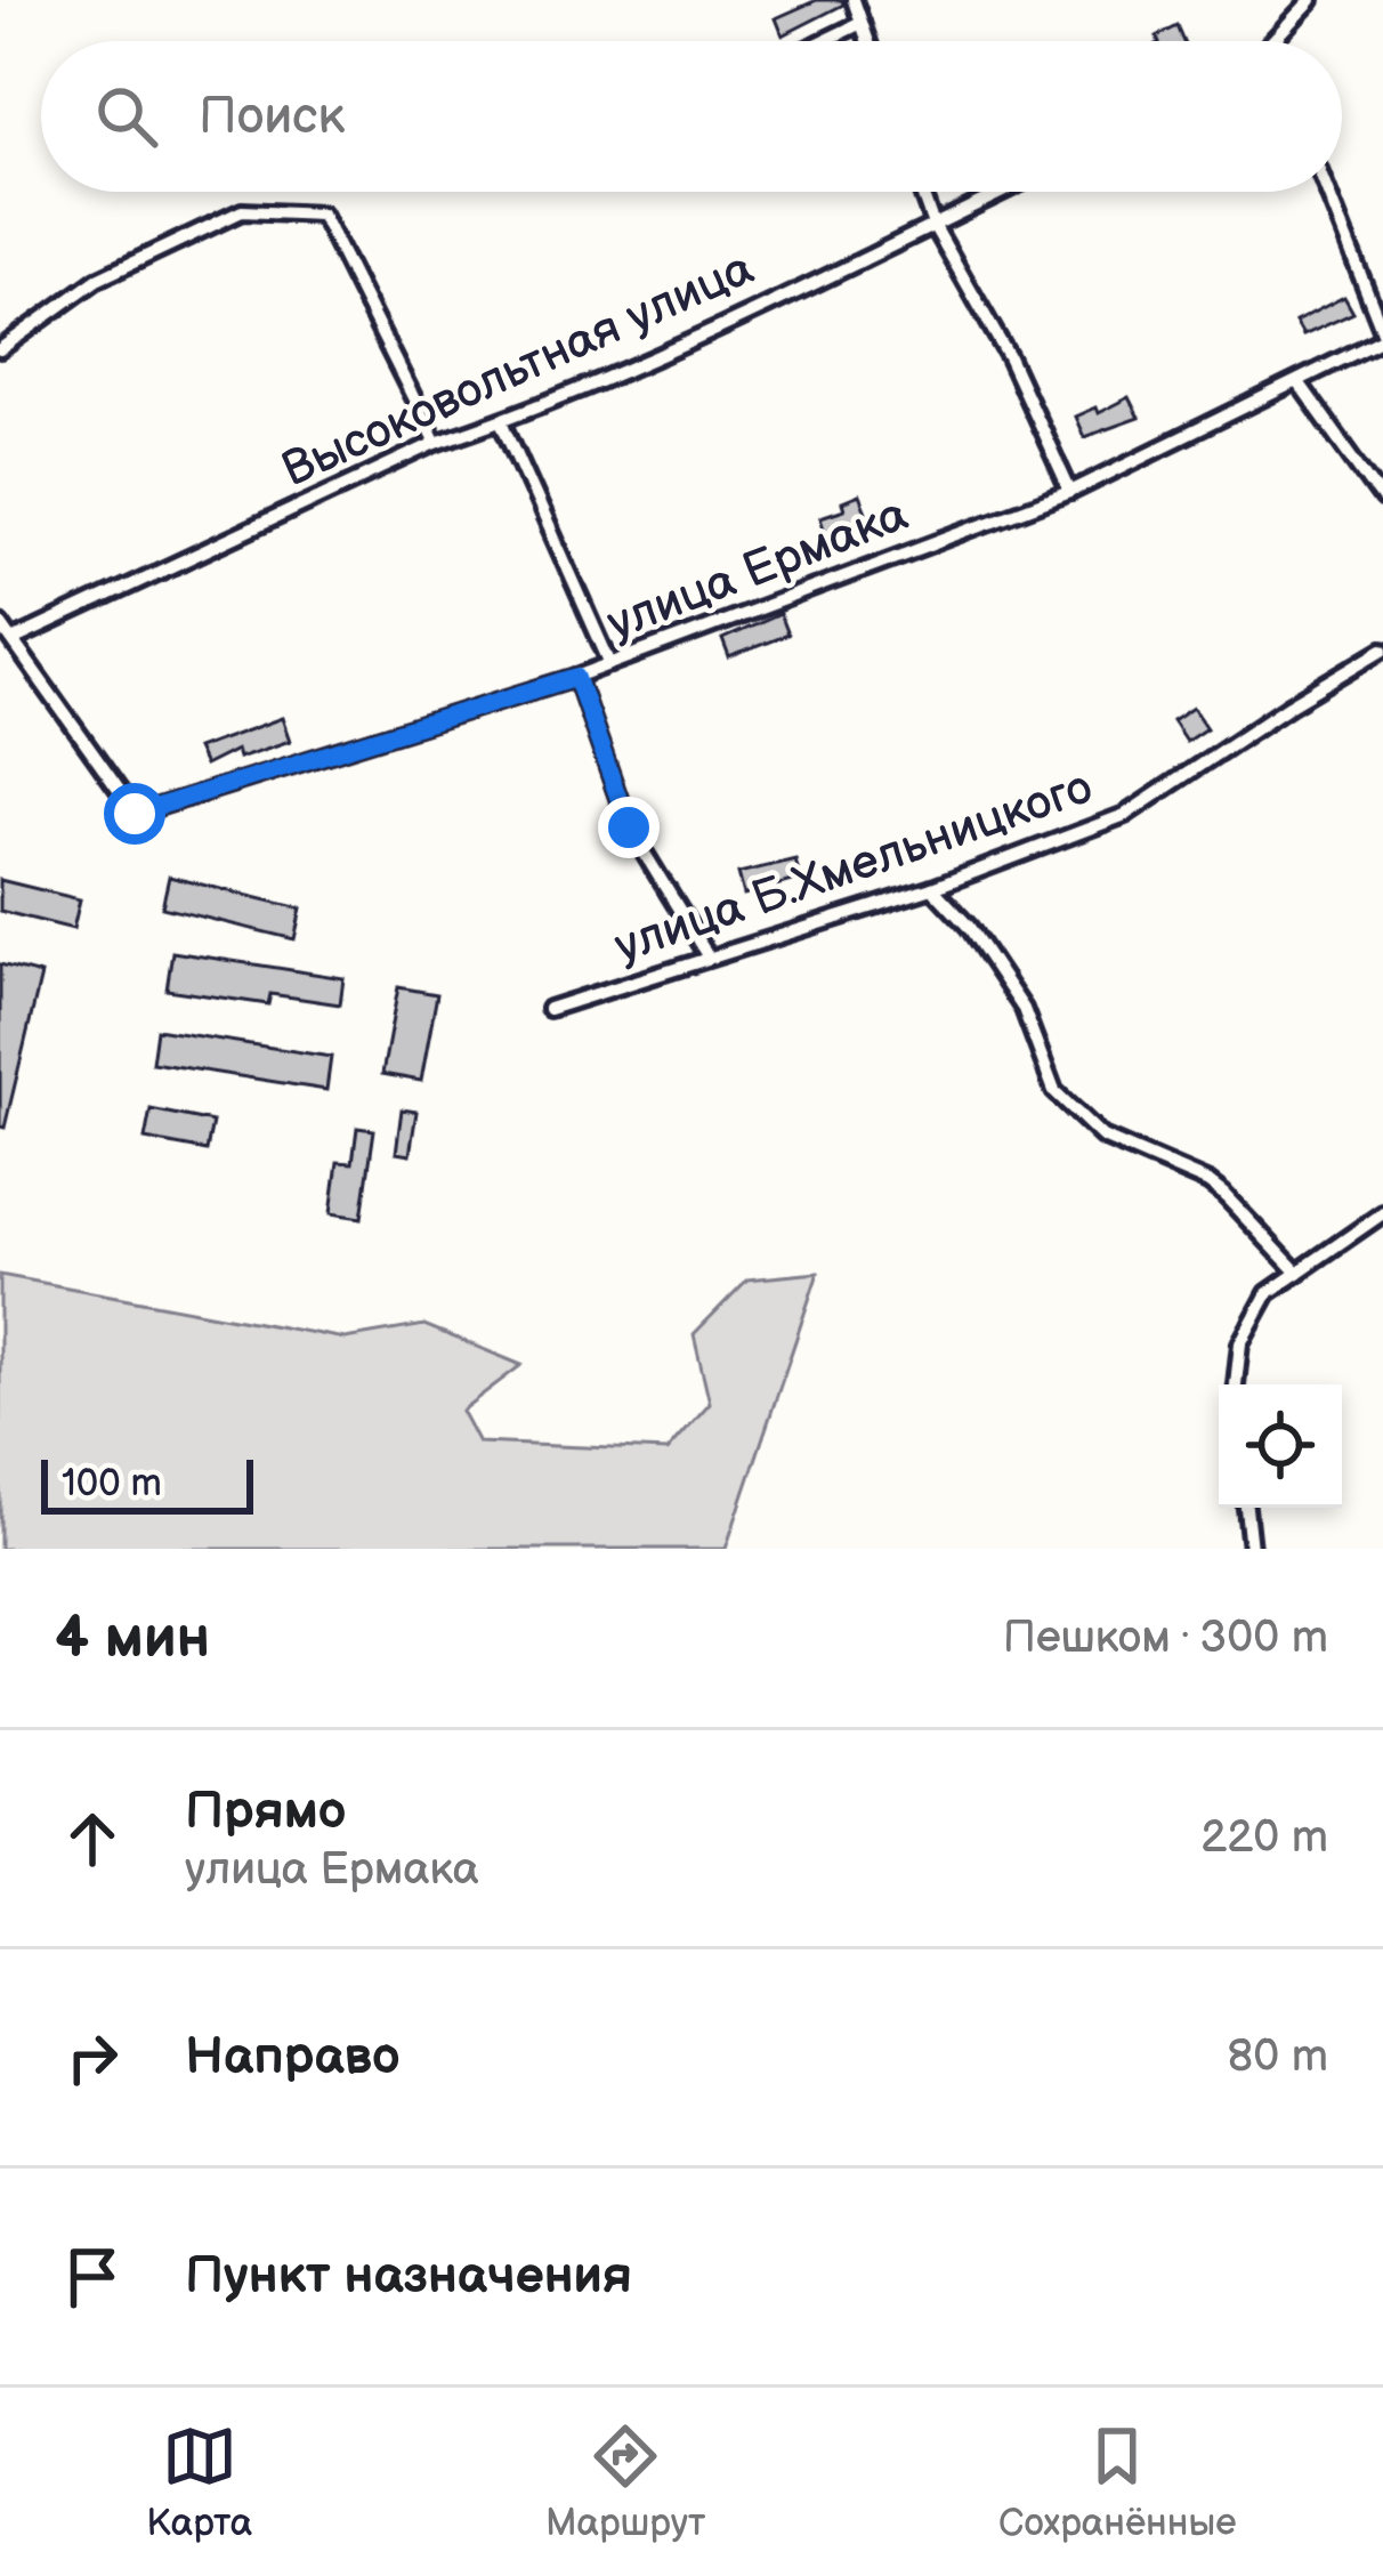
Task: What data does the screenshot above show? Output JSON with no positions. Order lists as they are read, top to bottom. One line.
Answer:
{"streets":{"street":["Высоковольтная улица","улица Ермака","улица Б.Хмельницкого"]},"crossings":[["Высоковольтная улица","улица Ермака"]],"scale_bar":"100 m","page":{"search":"Поиск","scale":"100 m","heading":["4 мин","Пешком · 300 m"],"list":[["Прямо","улица Ермака","220 m"],["Направо","80 m"],"Пункт назначения"],"nav":["Карта","Маршрут","Сохранённые"]}}
